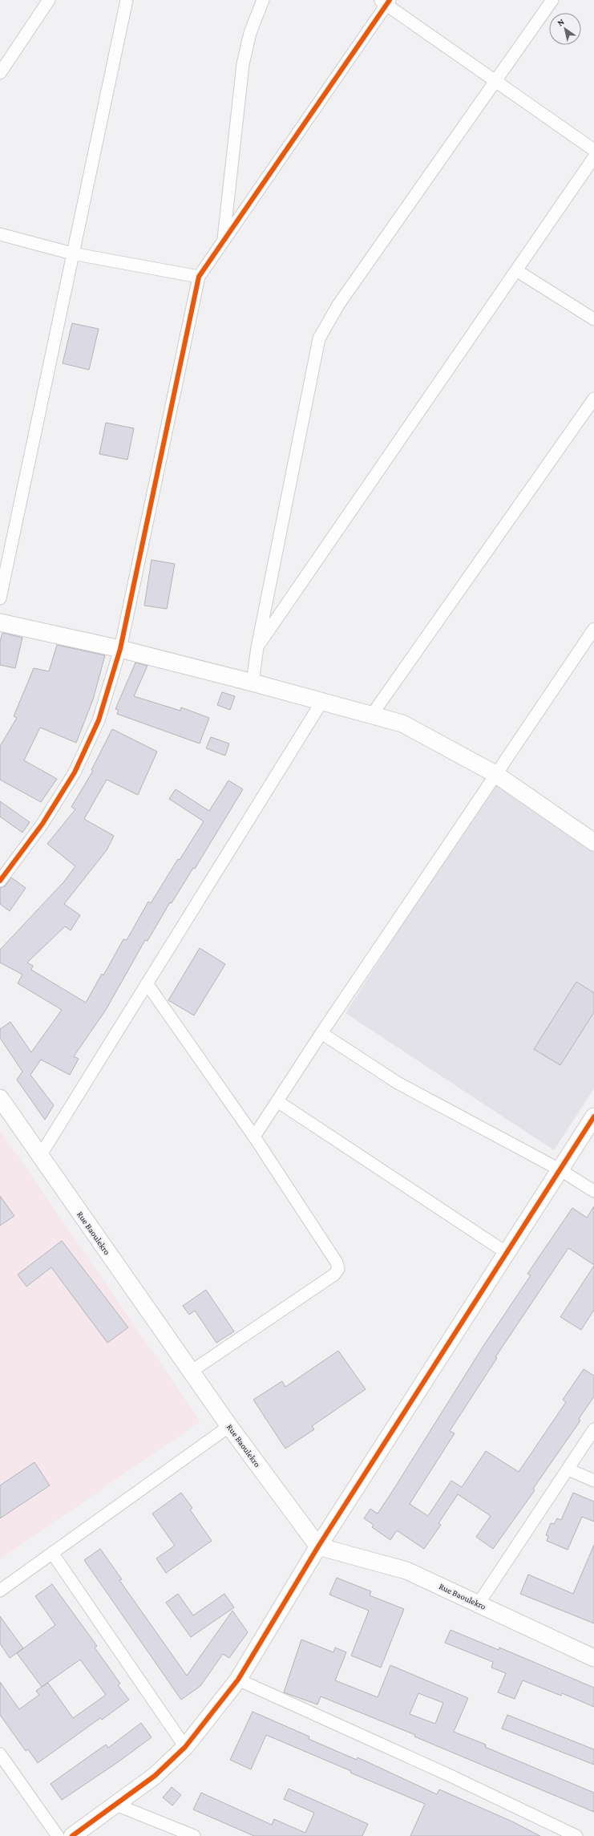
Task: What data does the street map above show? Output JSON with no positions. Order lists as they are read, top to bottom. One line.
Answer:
{"streets":{"street":["Rue Baoulekro"]},"north":"top left"}
